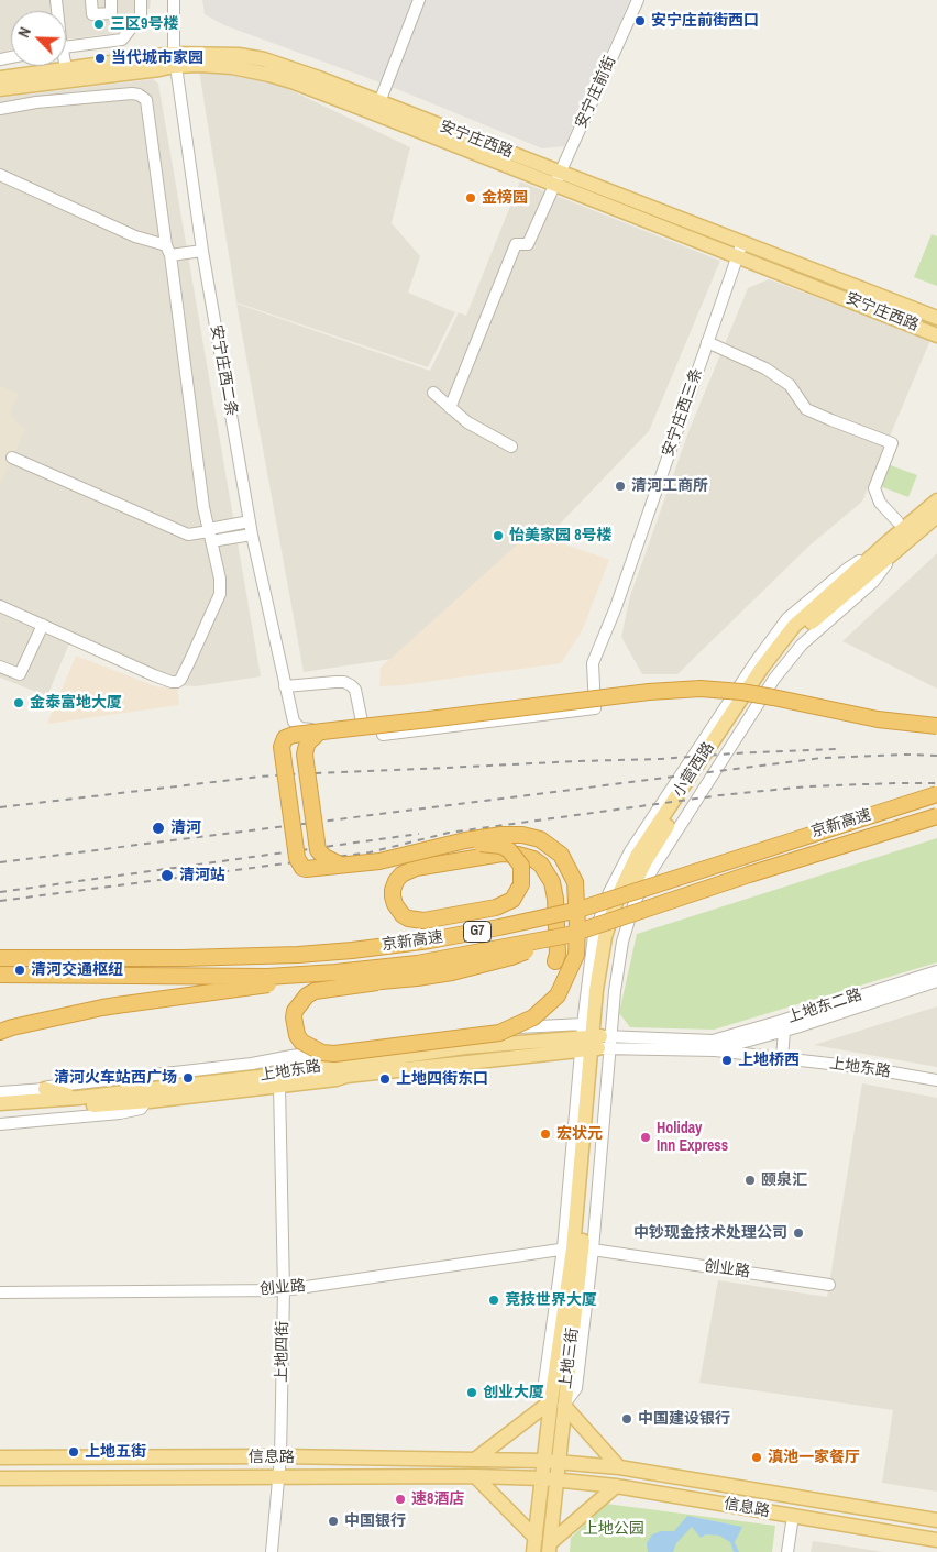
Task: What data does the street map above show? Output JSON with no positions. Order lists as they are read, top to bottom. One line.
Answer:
{"streets":{"highway":["京新高速","G7"],"main road":["安宁庄西路","小营西路","上地东路","上地三街","信息路"],"street":["安宁庄前街","安宁庄西二条","安宁庄西三条","上地东二路","创业路","上地四街"]},"crossings":[["安宁庄前街","安宁庄西路"],["安宁庄西路","安宁庄西二条"],["安宁庄西路","安宁庄西三条"],["安宁庄西二条","安宁庄西三条"],["小营西路","上地东路"],["小营西路","上地三街"],["上地东二路","上地东路"],["上地东路","上地四街"],["上地东路","上地三街"],["创业路","上地四街"],["创业路","上地三街"],["上地四街","信息路"],["上地三街","信息路"]],"parks":["上地公园"],"places":["安宁庄前街西口","三区9号楼","当代城市家园","金榜园","清河工商所","怡美家园 8号楼","金泰富地大厦","清河","清河站","清河交通枢纽","上地桥西","清河火车站西广场","上地四街东口","宏状元","Holiday Inn Express","颐泉汇","中钞现金技术处理公司","竞技世界大厦","创业大厦","中国建设银行","上地五街","滇池一家餐厅","速8酒店","中国银行"],"north":"top left"}
